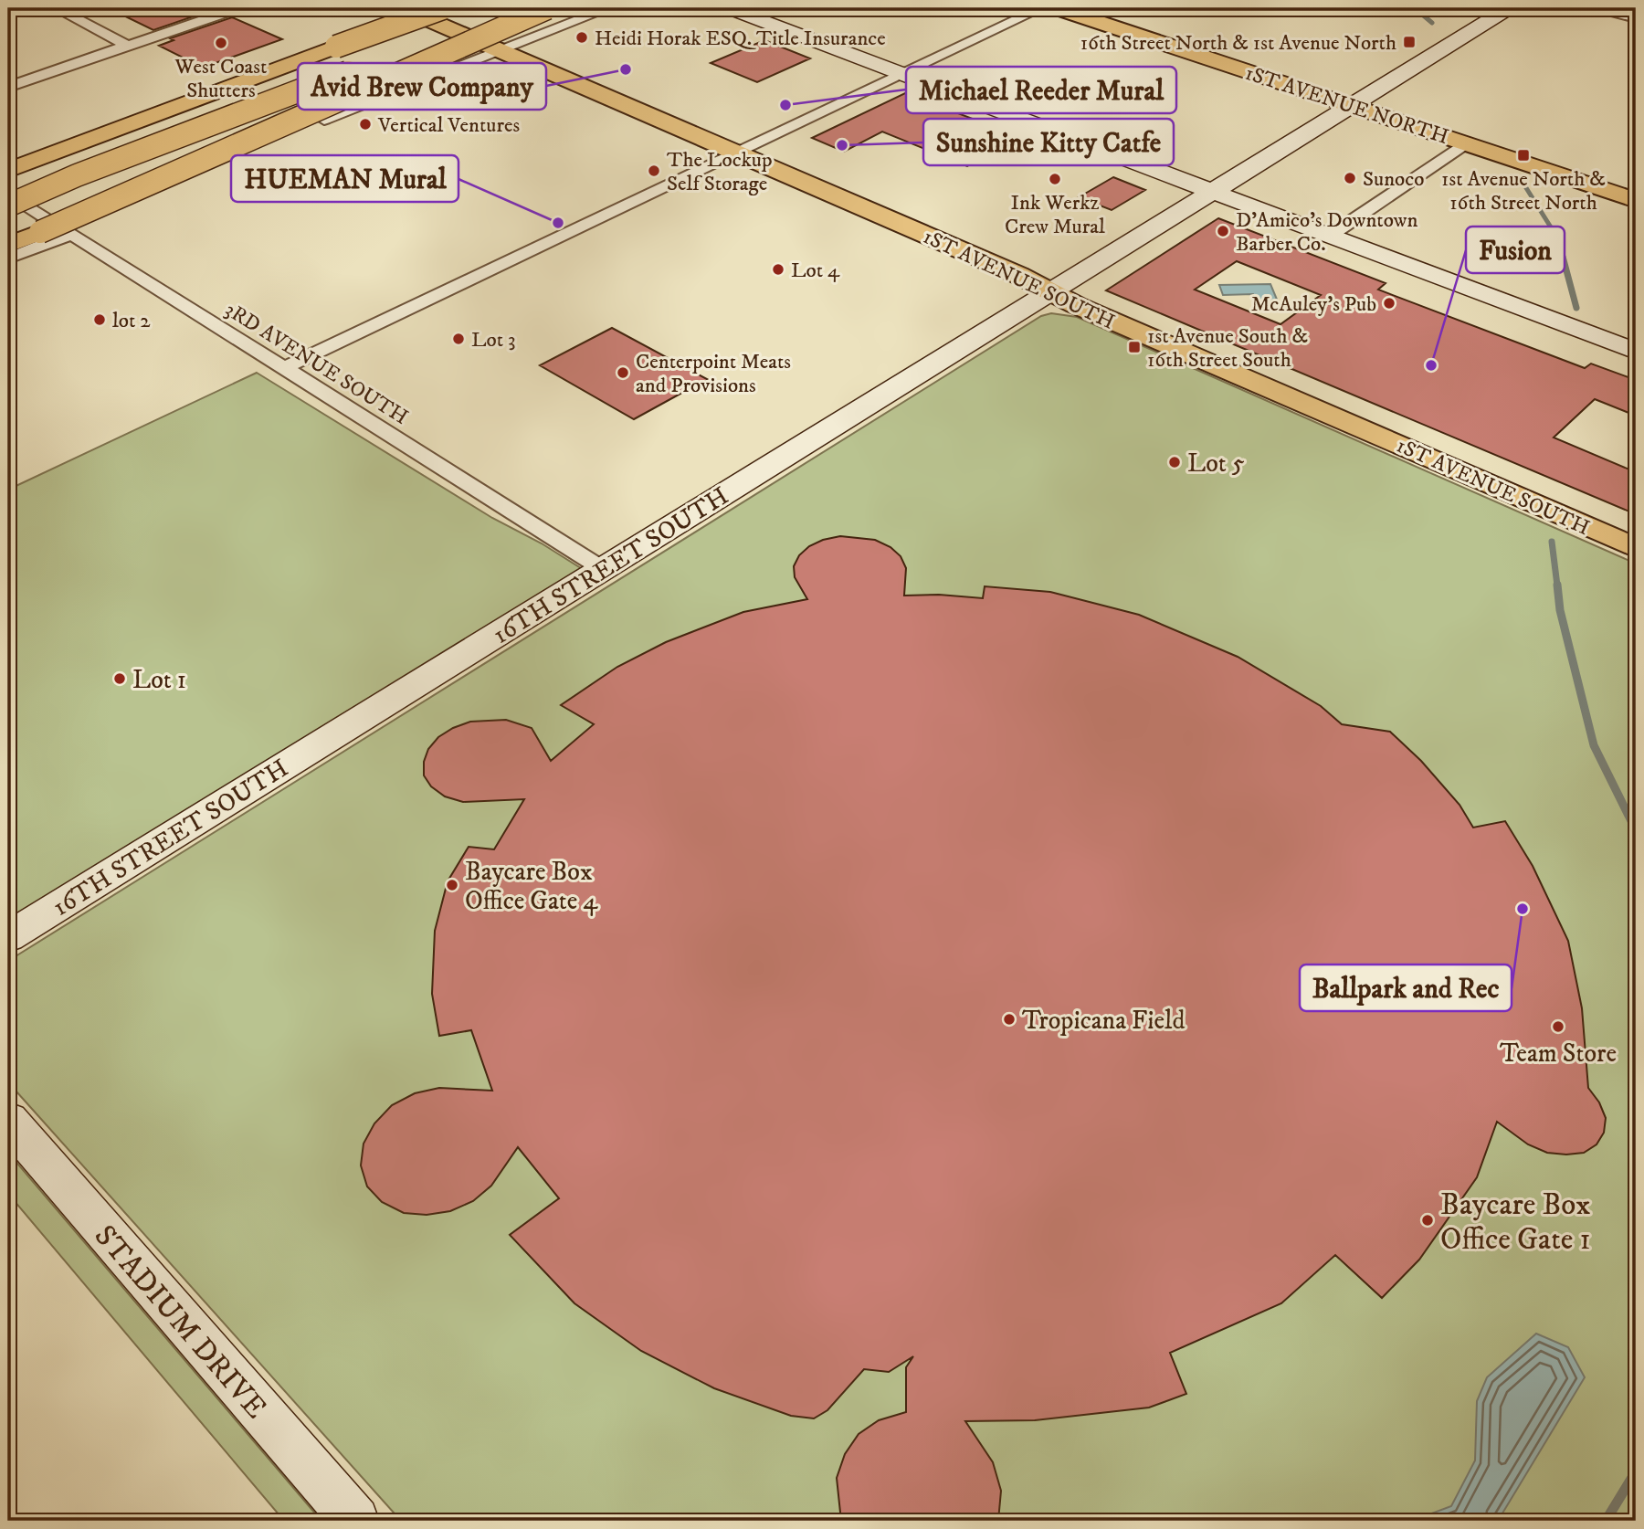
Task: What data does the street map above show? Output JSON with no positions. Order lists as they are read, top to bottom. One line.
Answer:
{"streets":{"main road":["1ST AVENUE NORTH","1ST AVENUE SOUTH"],"street":["3RD AVENUE SOUTH","16TH STREET SOUTH","STADIUM DRIVE"]},"crossings":[["1ST AVENUE NORTH","16TH STREET SOUTH"],["1ST AVENUE SOUTH","16TH STREET SOUTH"],["3RD AVENUE SOUTH","16TH STREET SOUTH"]],"places":{"other":["Heidi Horak ESQ. Title Insurance","West Coast Shutters","Avid Brew Company","Michael Reeder Mural","Vertical Ventures","Sunshine Kitty Catfe","The Lockup Self Storage","Sunoco","Ink Werkz Crew Mural","HUEMAN Mural","D'Amico's Downtown Barber Co.","Lot 4","McAuley's Pub","lot 2","Lot 3","Fusion","Centerpoint Meats and Provisions","Lot 5","Lot 1","Baycare Box Office Gate 4","Ballpark and Rec","Tropicana Field","Team Store","Baycare Box Office Gate 1"],"transit":["16th Street North & 1st Avenue North","1st Avenue North & 16th Street North","1st Avenue South & 16th Street South"]}}
